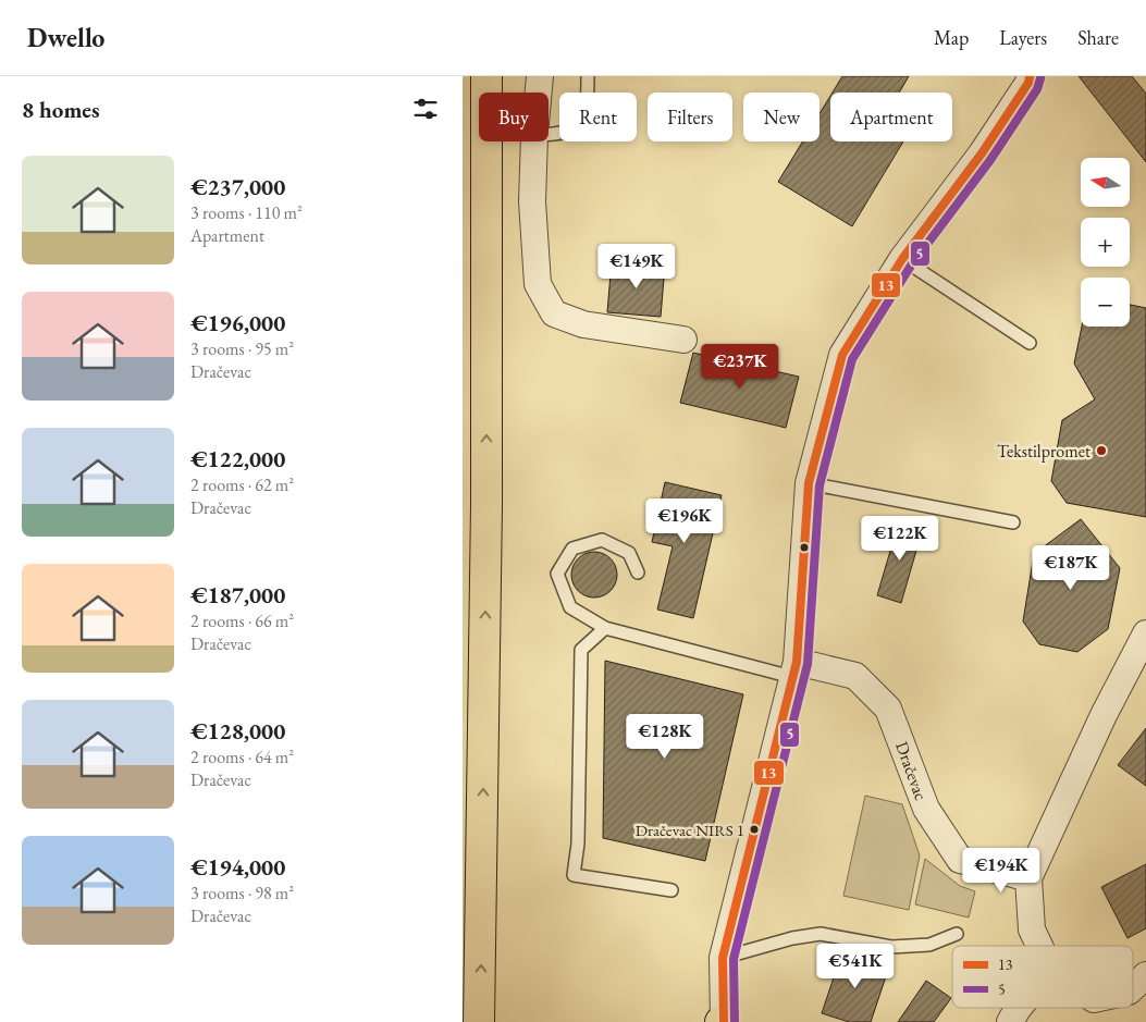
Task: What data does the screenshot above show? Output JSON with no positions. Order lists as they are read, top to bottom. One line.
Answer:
{"streets":{"street":["Dračevac"]},"places":["Tekstilpromet","Dračevac NIRS 1"],"lines":["transit line 13","transit line 5"],"legend":["13","5"],"north":"left","page":{"header":"Dwello","nav":["Map","Layers","Share"],"heading":"8 homes","chip":["Buy","Rent","Filters","New","Apartment"],"list":[{"name":"€237,000","note":"3 rooms · 110 m² · Apartment"},{"name":"€196,000","note":"3 rooms · 95 m² · Dračevac"},{"name":"€122,000","note":"2 rooms · 62 m² · Dračevac"},{"name":"€187,000","note":"2 rooms · 66 m² · Dračevac"},{"name":"€128,000","note":"2 rooms · 64 m² · Dračevac"},{"name":"€194,000","note":"3 rooms · 98 m² · Dračevac"}],"map_buttons":["+","−"],"price":["€149K","€237K","€196K","€122K","€187K","€128K","€194K","€541K"]}}
